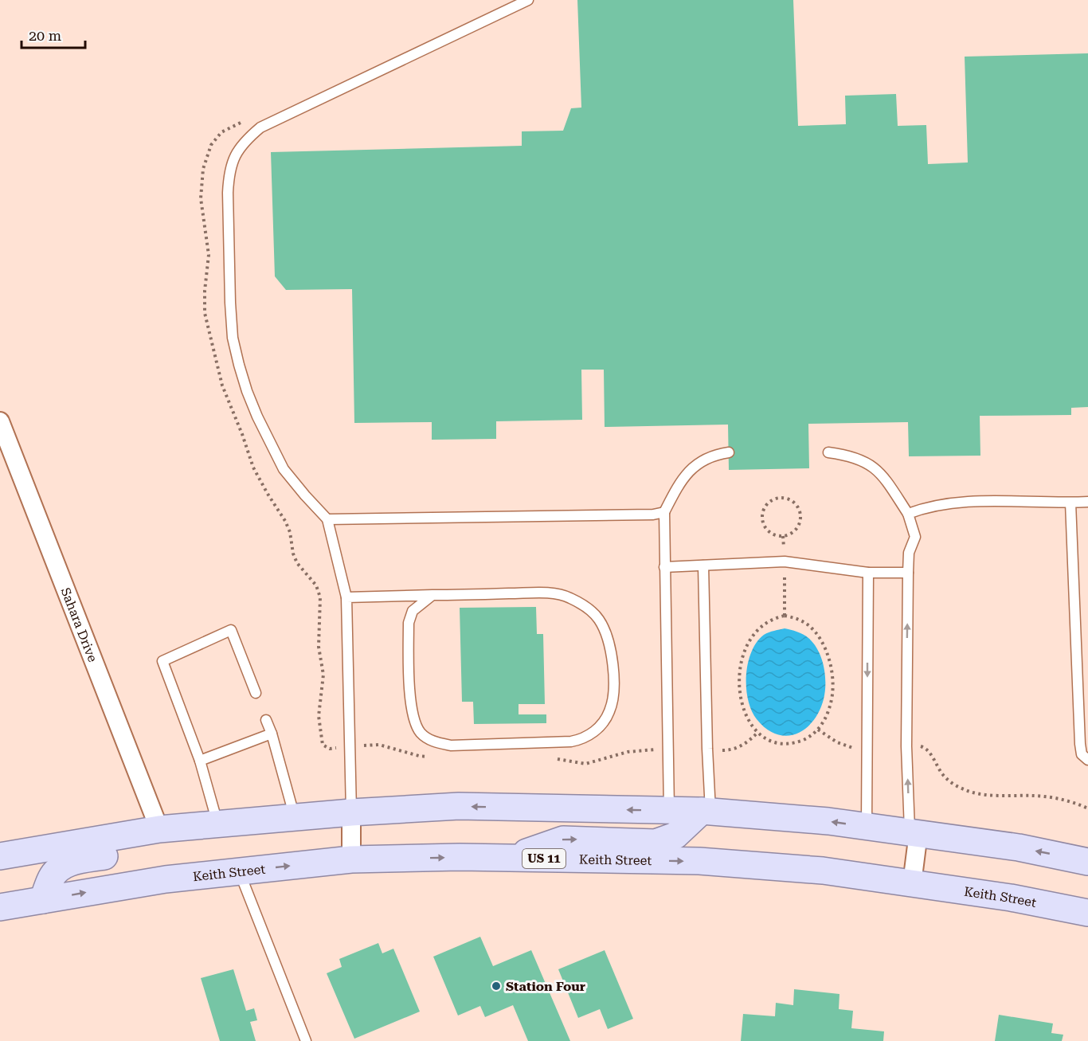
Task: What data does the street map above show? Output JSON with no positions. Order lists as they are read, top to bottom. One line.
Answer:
{"streets":{"main road":["US 11","Keith Street"],"street":["Sahara Drive"]},"places":["Station Four"],"scale_bar":"20 m"}
